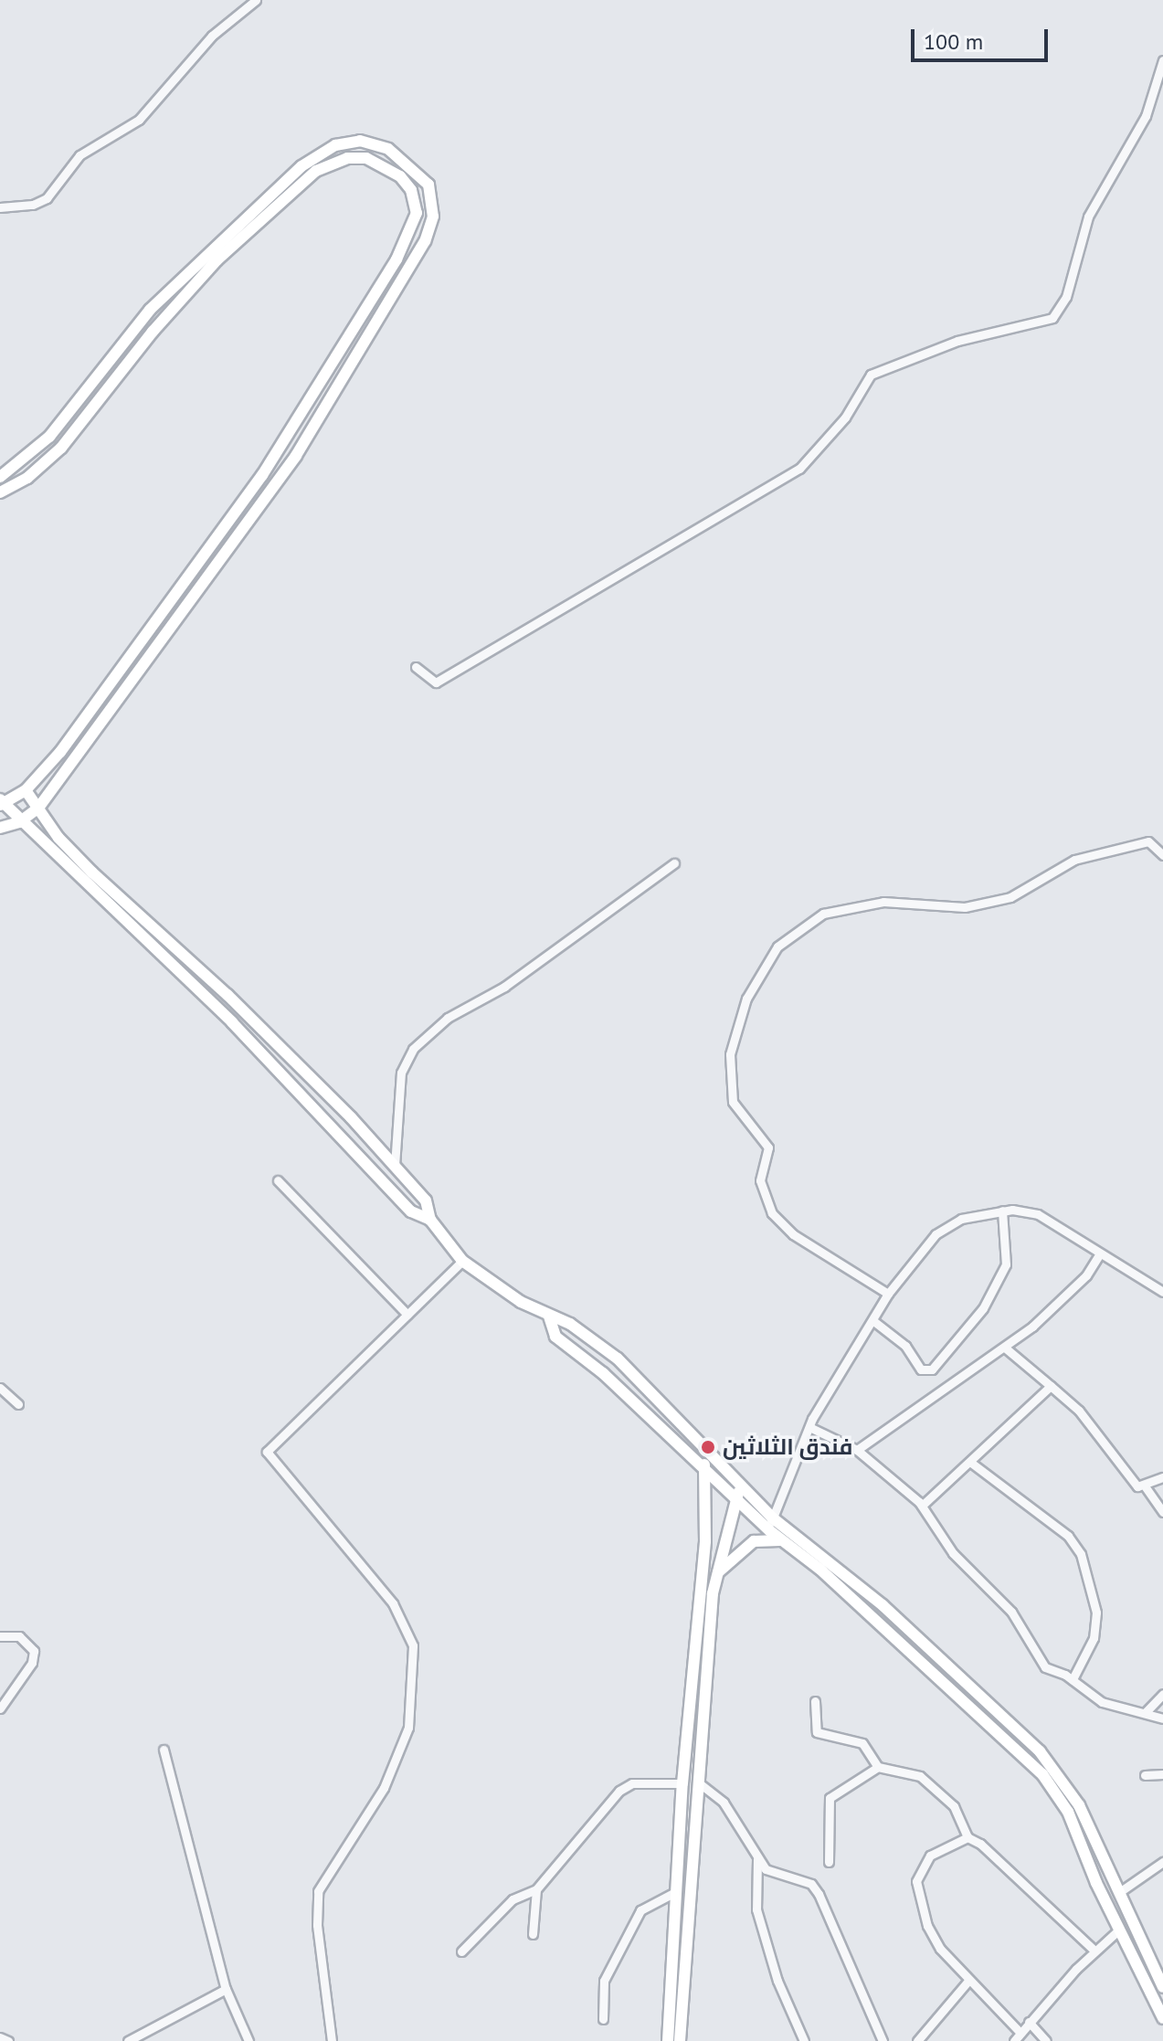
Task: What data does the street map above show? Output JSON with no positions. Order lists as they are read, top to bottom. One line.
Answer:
{"places":["فندق الثلاثين"],"scale_bar":"100 m"}
